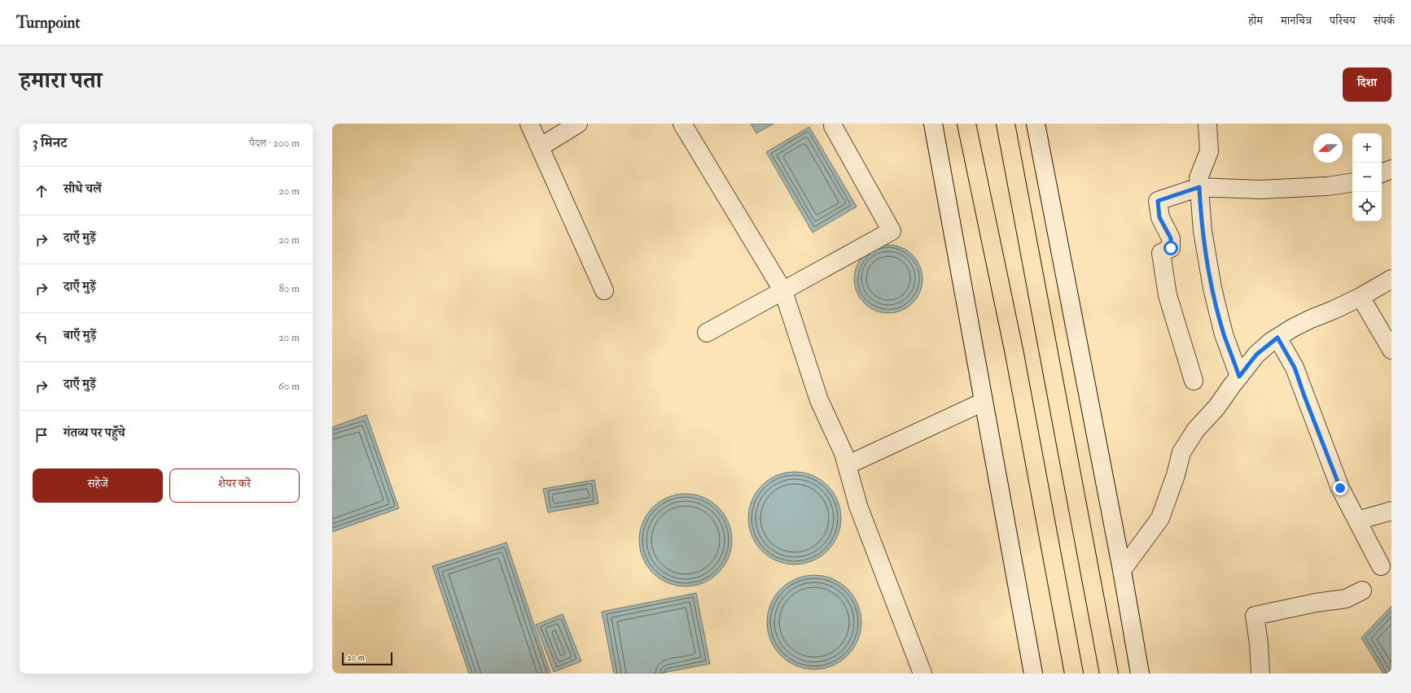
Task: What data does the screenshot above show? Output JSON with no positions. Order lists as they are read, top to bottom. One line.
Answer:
{"scale_bar":"20 m","north":"left","page":{"header":"Turnpoint","nav":["होम","मानचित्र","परिचय","संपर्क"],"title":"हमारा पता","buttons":["दिशा",["सहेजें","शेयर करें"]],"heading":["3 मिनट","पैदल · 200 m"],"map_buttons":["+","−"],"list":[["सीधे चलें","20 m"],["दाएँ मुड़ें","20 m"],["दाएँ मुड़ें","80 m"],["बाएँ मुड़ें","20 m"],["दाएँ मुड़ें","60 m"],"गंतव्य पर पहुँचे"],"scale":"20 m"}}
